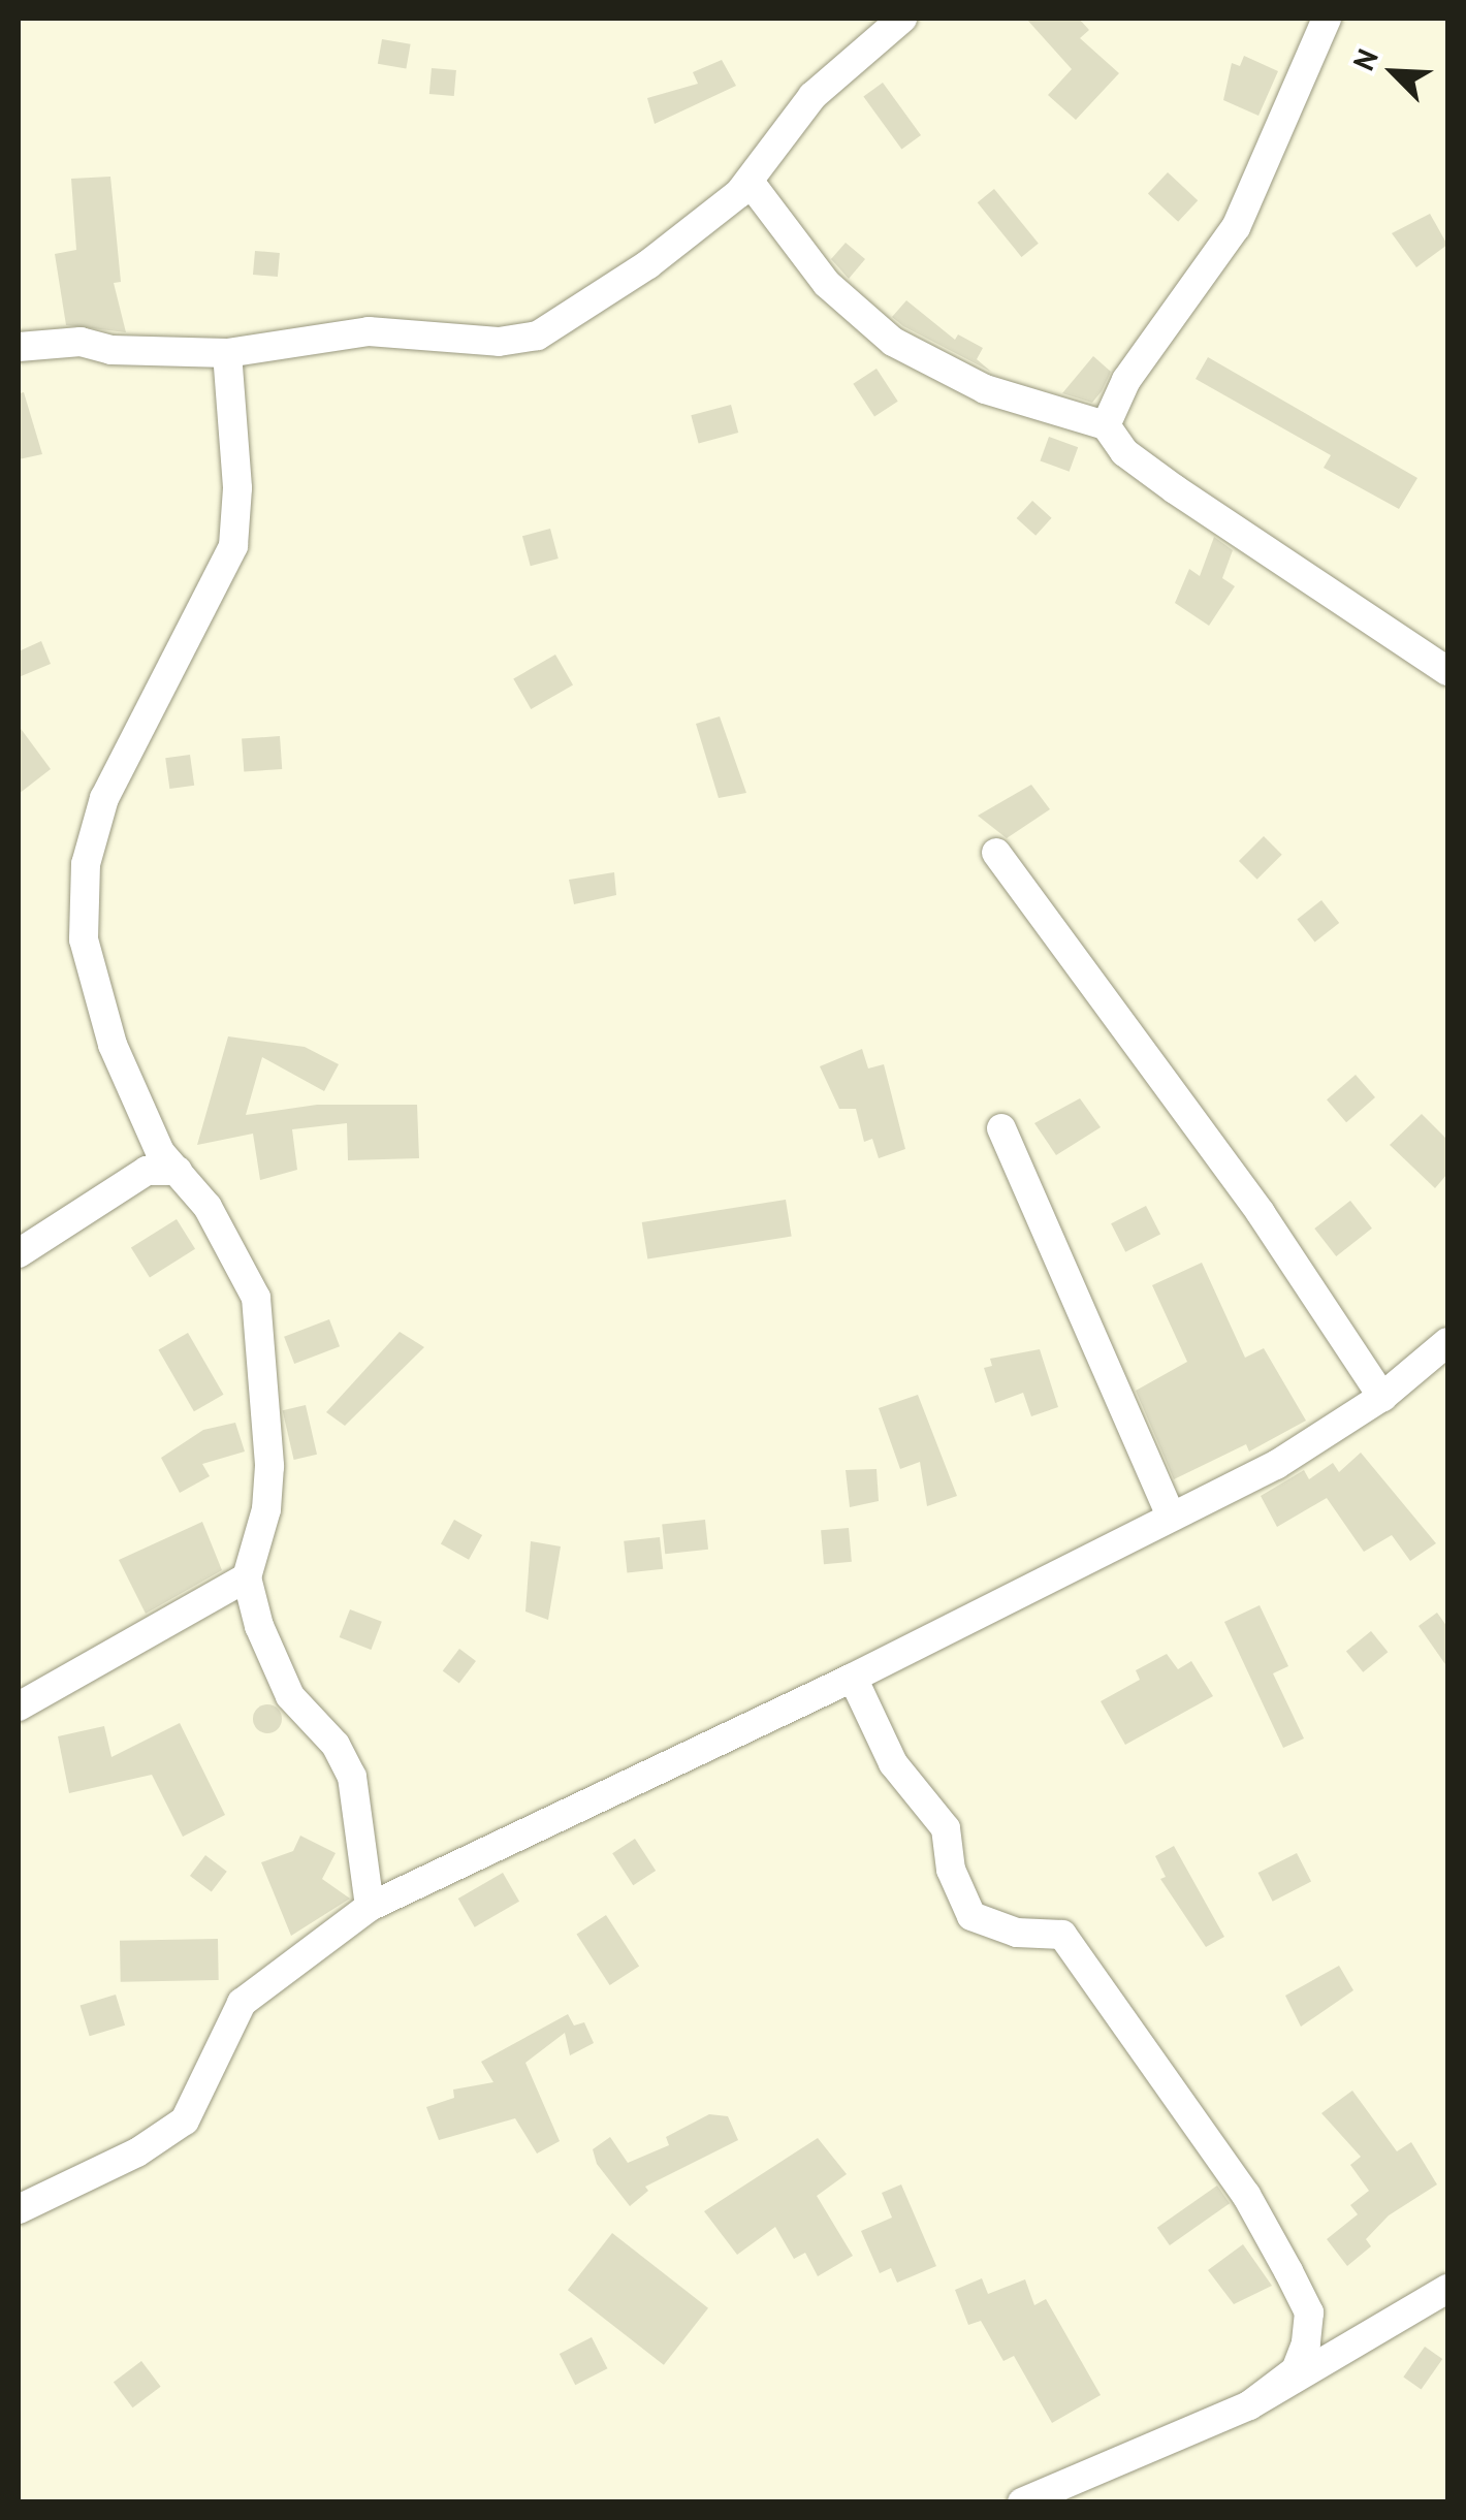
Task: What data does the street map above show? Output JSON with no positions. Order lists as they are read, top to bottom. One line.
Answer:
{"north":"top left"}
